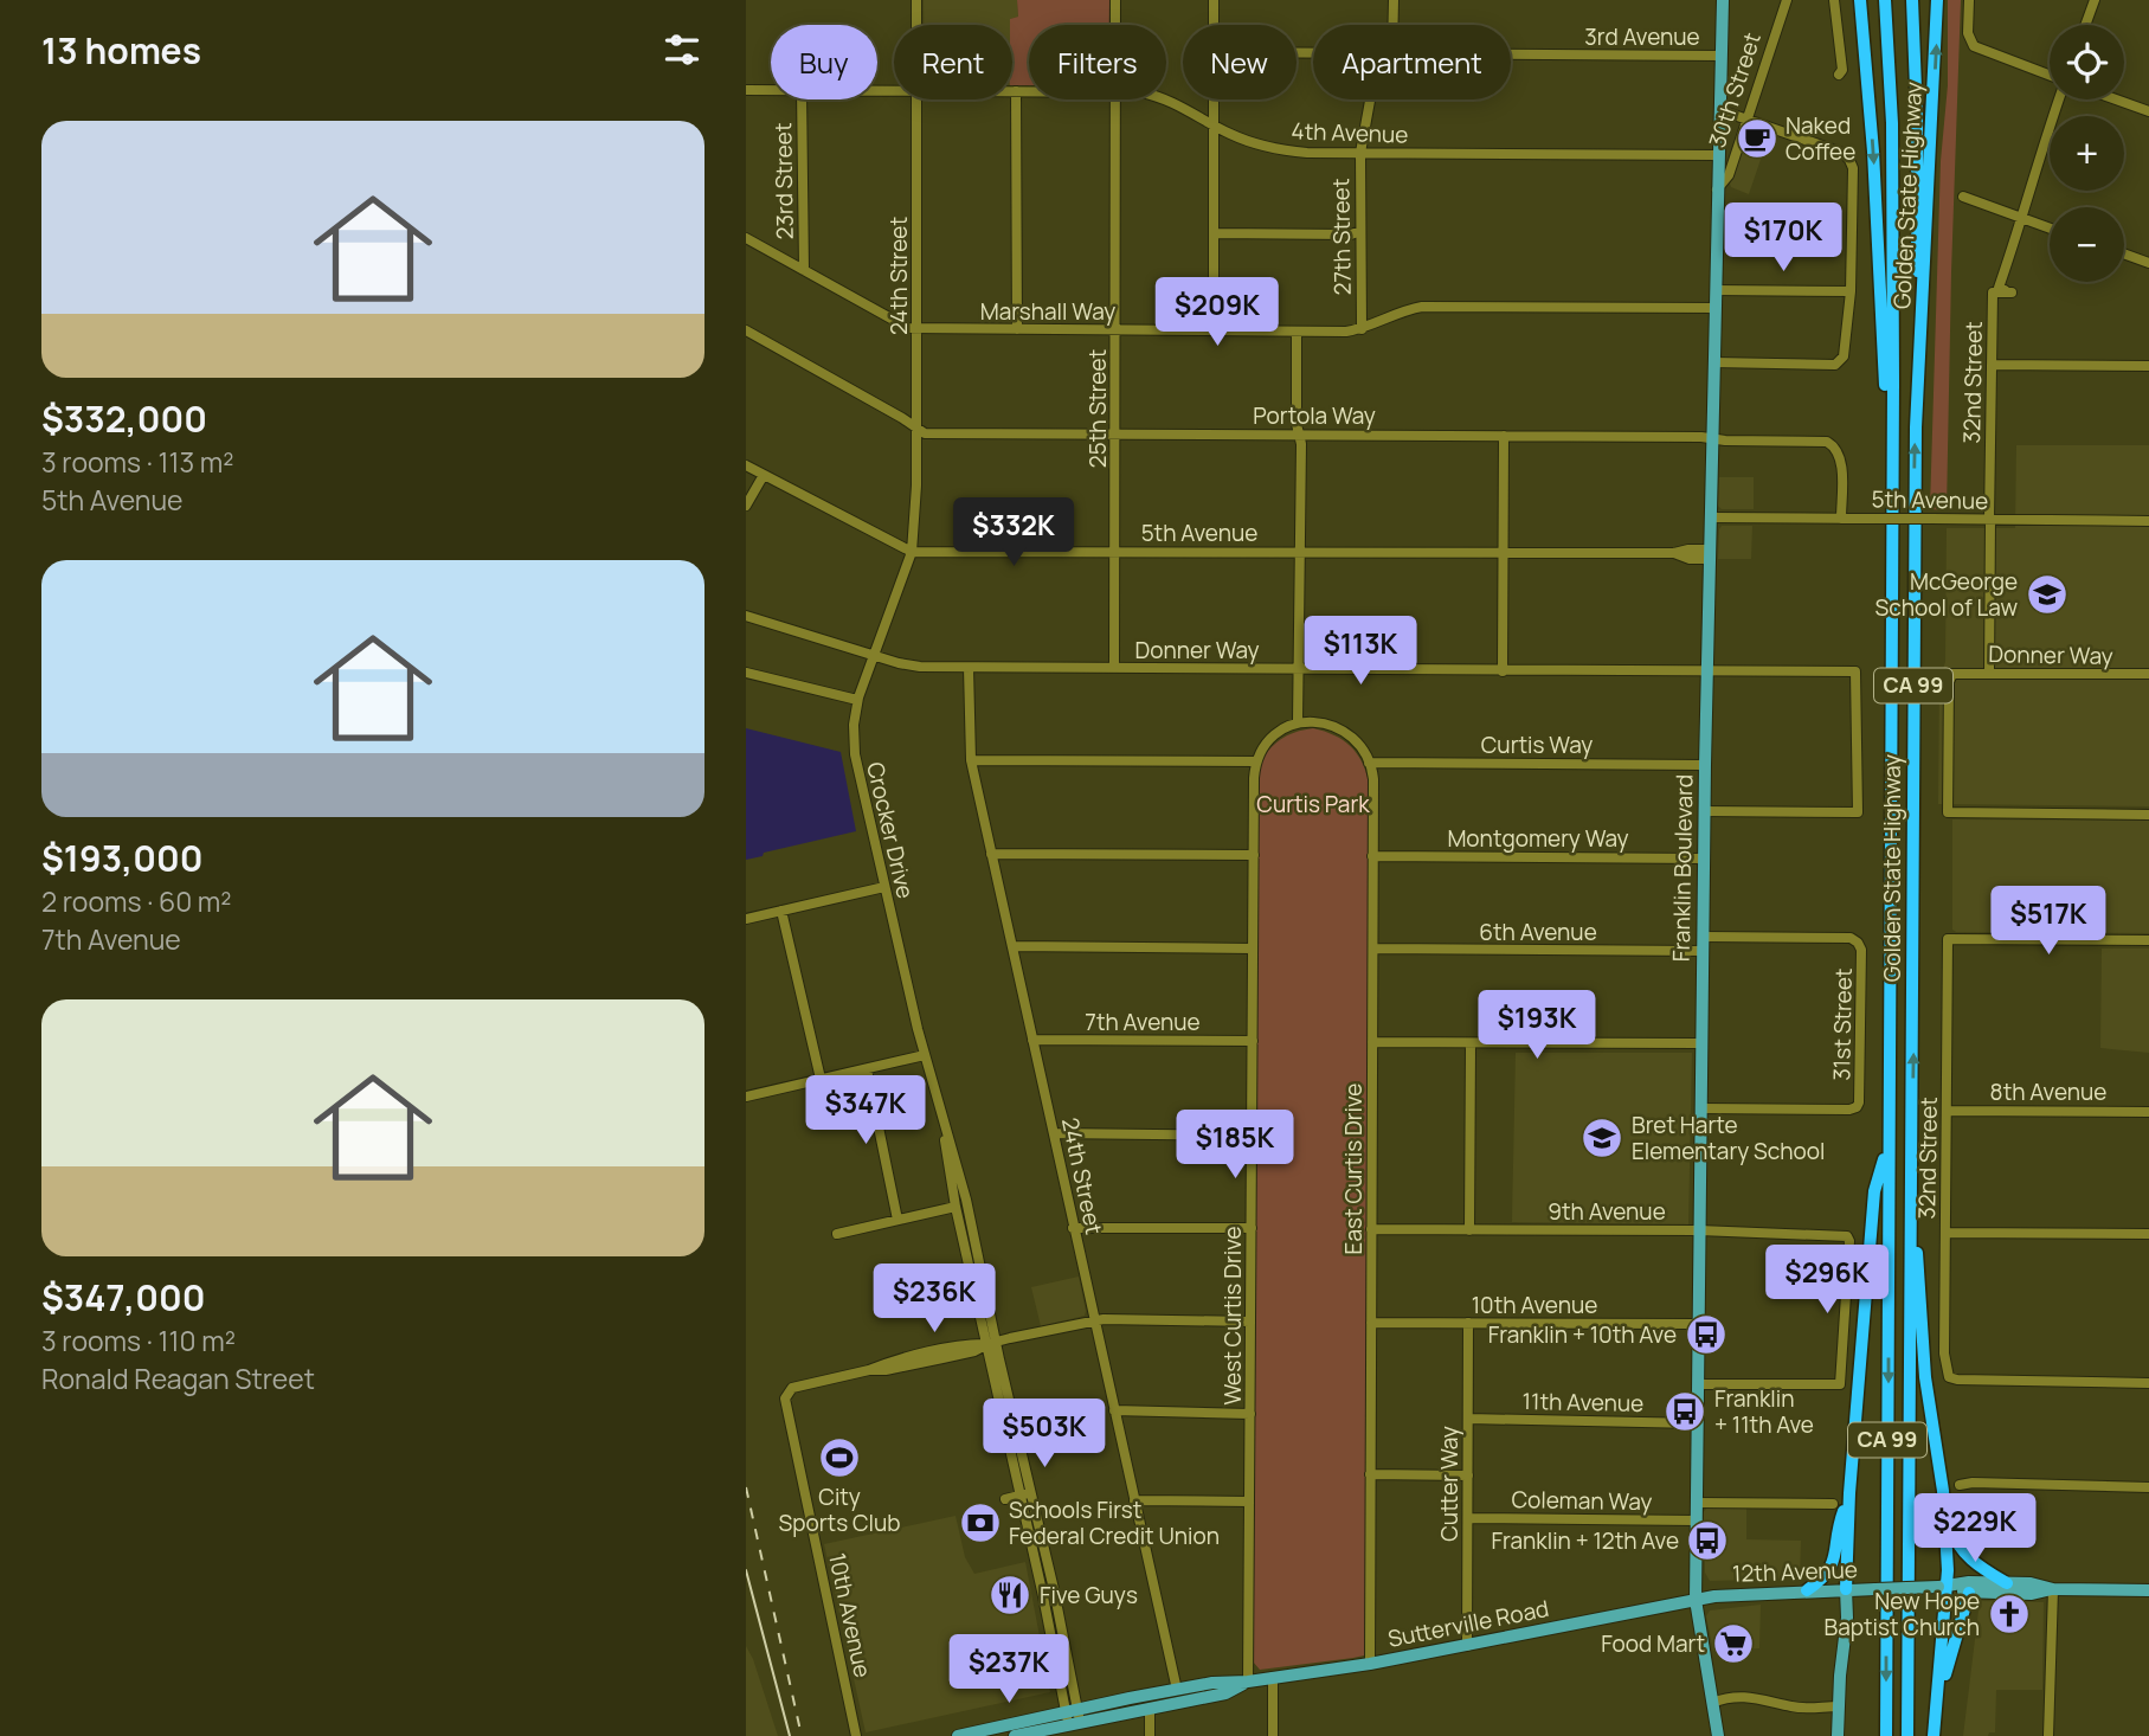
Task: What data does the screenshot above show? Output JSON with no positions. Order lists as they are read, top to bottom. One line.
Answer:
{"streets":{"highway":["Golden State Highway","CA 99"],"main road":["Franklin Boulevard","12th Avenue","Sutterville Road"],"street":["3rd Avenue","30th Street","4th Avenue","23rd Street","27th Street","24th Street","Marshall Way","32nd Street","25th Street","Portola Way","5th Avenue","Donner Way","Curtis Way","Crocker Drive","Montgomery Way","6th Avenue","7th Avenue","31st Street","8th Avenue","East Curtis Drive","9th Avenue","10th Avenue","West Curtis Drive","11th Avenue","Cutter Way","Coleman Way"]},"crossings":[["3rd Avenue","Franklin Boulevard"],["30th Street","Franklin Boulevard"],["4th Avenue","27th Street"],["4th Avenue","Franklin Boulevard"],["23rd Street","Marshall Way"],["27th Street","Marshall Way"],["24th Street","Marshall Way"],["24th Street","Portola Way"],["24th Street","5th Avenue"],["24th Street","Donner Way"],["24th Street","Crocker Drive"],["24th Street","7th Avenue"],["24th Street","10th Avenue"],["24th Street","Sutterville Road"],["Marshall Way","25th Street"],["Marshall Way","Franklin Boulevard"],["32nd Street","5th Avenue"],["32nd Street","Donner Way"],["32nd Street","8th Avenue"],["25th Street","Portola Way"],["25th Street","5th Avenue"],["25th Street","Donner Way"],["Portola Way","5th Avenue"],["Portola Way","Franklin Boulevard"],["5th Avenue","Crocker Drive"],["5th Avenue","Franklin Boulevard"],["Donner Way","Crocker Drive"],["Donner Way","Franklin Boulevard"],["Curtis Way","Franklin Boulevard"],["Curtis Way","East Curtis Drive"],["Crocker Drive","10th Avenue"],["Crocker Drive","Sutterville Road"],["Montgomery Way","Franklin Boulevard"],["Montgomery Way","East Curtis Drive"],["Franklin Boulevard","6th Avenue"],["Franklin Boulevard","31st Street"],["Franklin Boulevard","9th Avenue"],["Franklin Boulevard","10th Avenue"],["Franklin Boulevard","11th Avenue"],["Franklin Boulevard","Coleman Way"],["Franklin Boulevard","12th Avenue"],["Franklin Boulevard","Sutterville Road"],["6th Avenue","East Curtis Drive"],["7th Avenue","West Curtis Drive"],["East Curtis Drive","9th Avenue"],["East Curtis Drive","10th Avenue"],["East Curtis Drive","Sutterville Road"],["10th Avenue","West Curtis Drive"],["10th Avenue","Cutter Way"],["West Curtis Drive","Sutterville Road"],["11th Avenue","Cutter Way"],["Cutter Way","Coleman Way"],["Cutter Way","Sutterville Road"],["12th Avenue","Sutterville Road"]],"parks":["Curtis Park"],"places":{"cafe":["Naked Coffee"],"school or university":["McGeorge School of Law","Bret Harte Elementary School"],"bus stop":["Franklin + 10th Ave","Franklin + 11th Ave","Franklin + 12th Ave"],"sports":["City Sports Club"],"bank":["Schools First Federal Credit Union"],"restaurant":["Five Guys"],"church":["New Hope Baptist Church"],"supermarket":["Food Mart"]},"page":{"heading":"13 homes","map_buttons":["+","−"],"chip":["Buy","Rent","Filters","New","Apartment"],"list":[{"name":"$332,000","note":"3 rooms · 113 m² · 5th Avenue"},{"name":"$193,000","note":"2 rooms · 60 m² · 7th Avenue"},{"name":"$347,000","note":"3 rooms · 110 m² · Ronald Reagan Street"}],"price":["$170K","$209K","$332K","$113K","$517K","$193K","$347K","$185K","$296K","$236K","$503K","$229K","$237K"]}}
